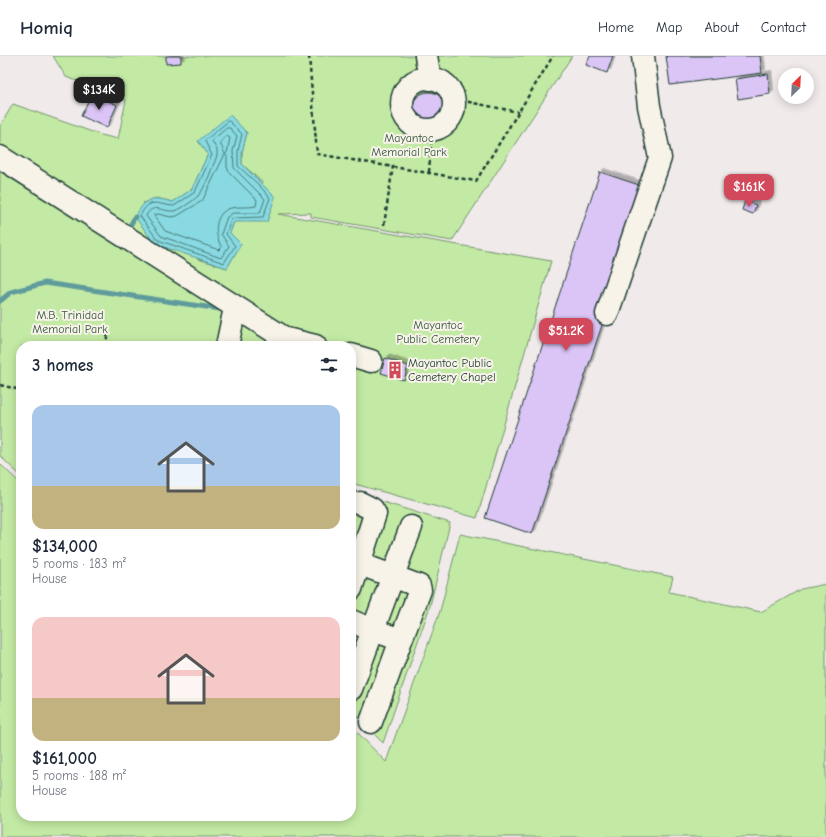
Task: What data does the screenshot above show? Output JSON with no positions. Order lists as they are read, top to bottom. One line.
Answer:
{"parks":["Mayantoc Memorial Park","M.B. Trinidad Memorial Park","Mayantoc Public Cemetery"],"places":{"building":["Mayantoc Public Cemetery Chapel"]},"north":"top right","page":{"header":"Homiq","nav":["Home","Map","About","Contact"],"price":["$134K","$161K","$51.2K"],"heading":"3 homes","list":[{"name":"$134,000","note":"5 rooms · 183 m² · House"},{"name":"$161,000","note":"5 rooms · 188 m² · House"}]}}
